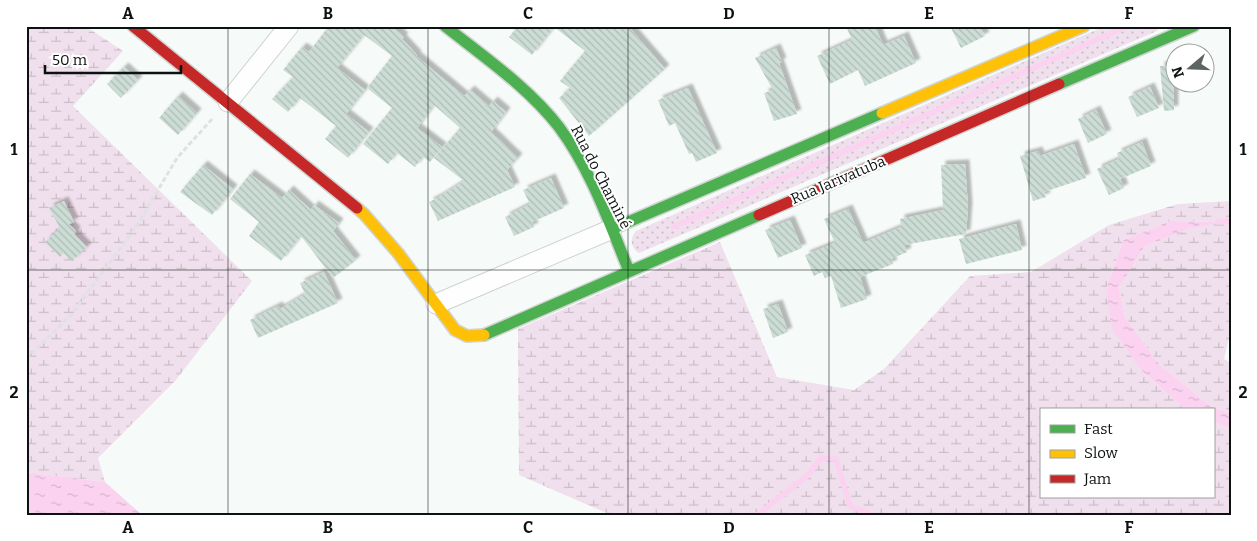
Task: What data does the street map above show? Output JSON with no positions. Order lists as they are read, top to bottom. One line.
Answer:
{"streets":{"street":["Rua do Chaminé","Rua Jarivatuba"]},"crossings":[["Rua do Chaminé","Rua Jarivatuba"]],"legend":["Fast","Slow","Jam"],"scale_bar":"50 m","north":"left","grid":{"columns":["A","B","C","D","E","F"],"rows":["1","2"]}}
